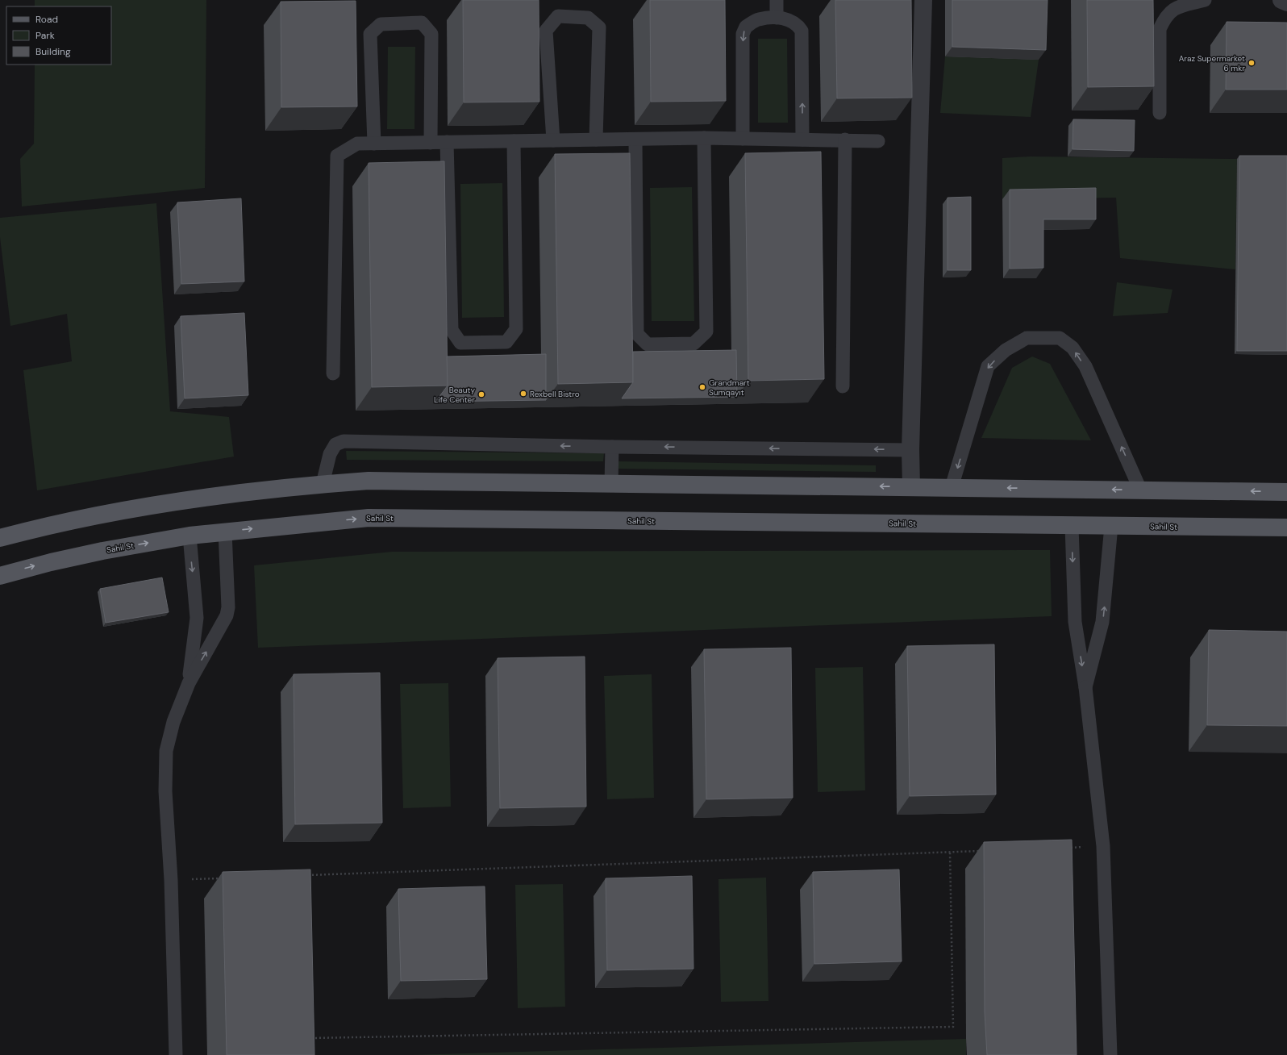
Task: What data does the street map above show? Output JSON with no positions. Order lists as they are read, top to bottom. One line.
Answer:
{"streets":{"main road":["Sahil St"]},"places":["Araz Supermarket 6 mkr","Grandmart Sumqayıt","Rexbell Bistro","Beauty Life Center"],"legend":["Road","Park","Building"]}
